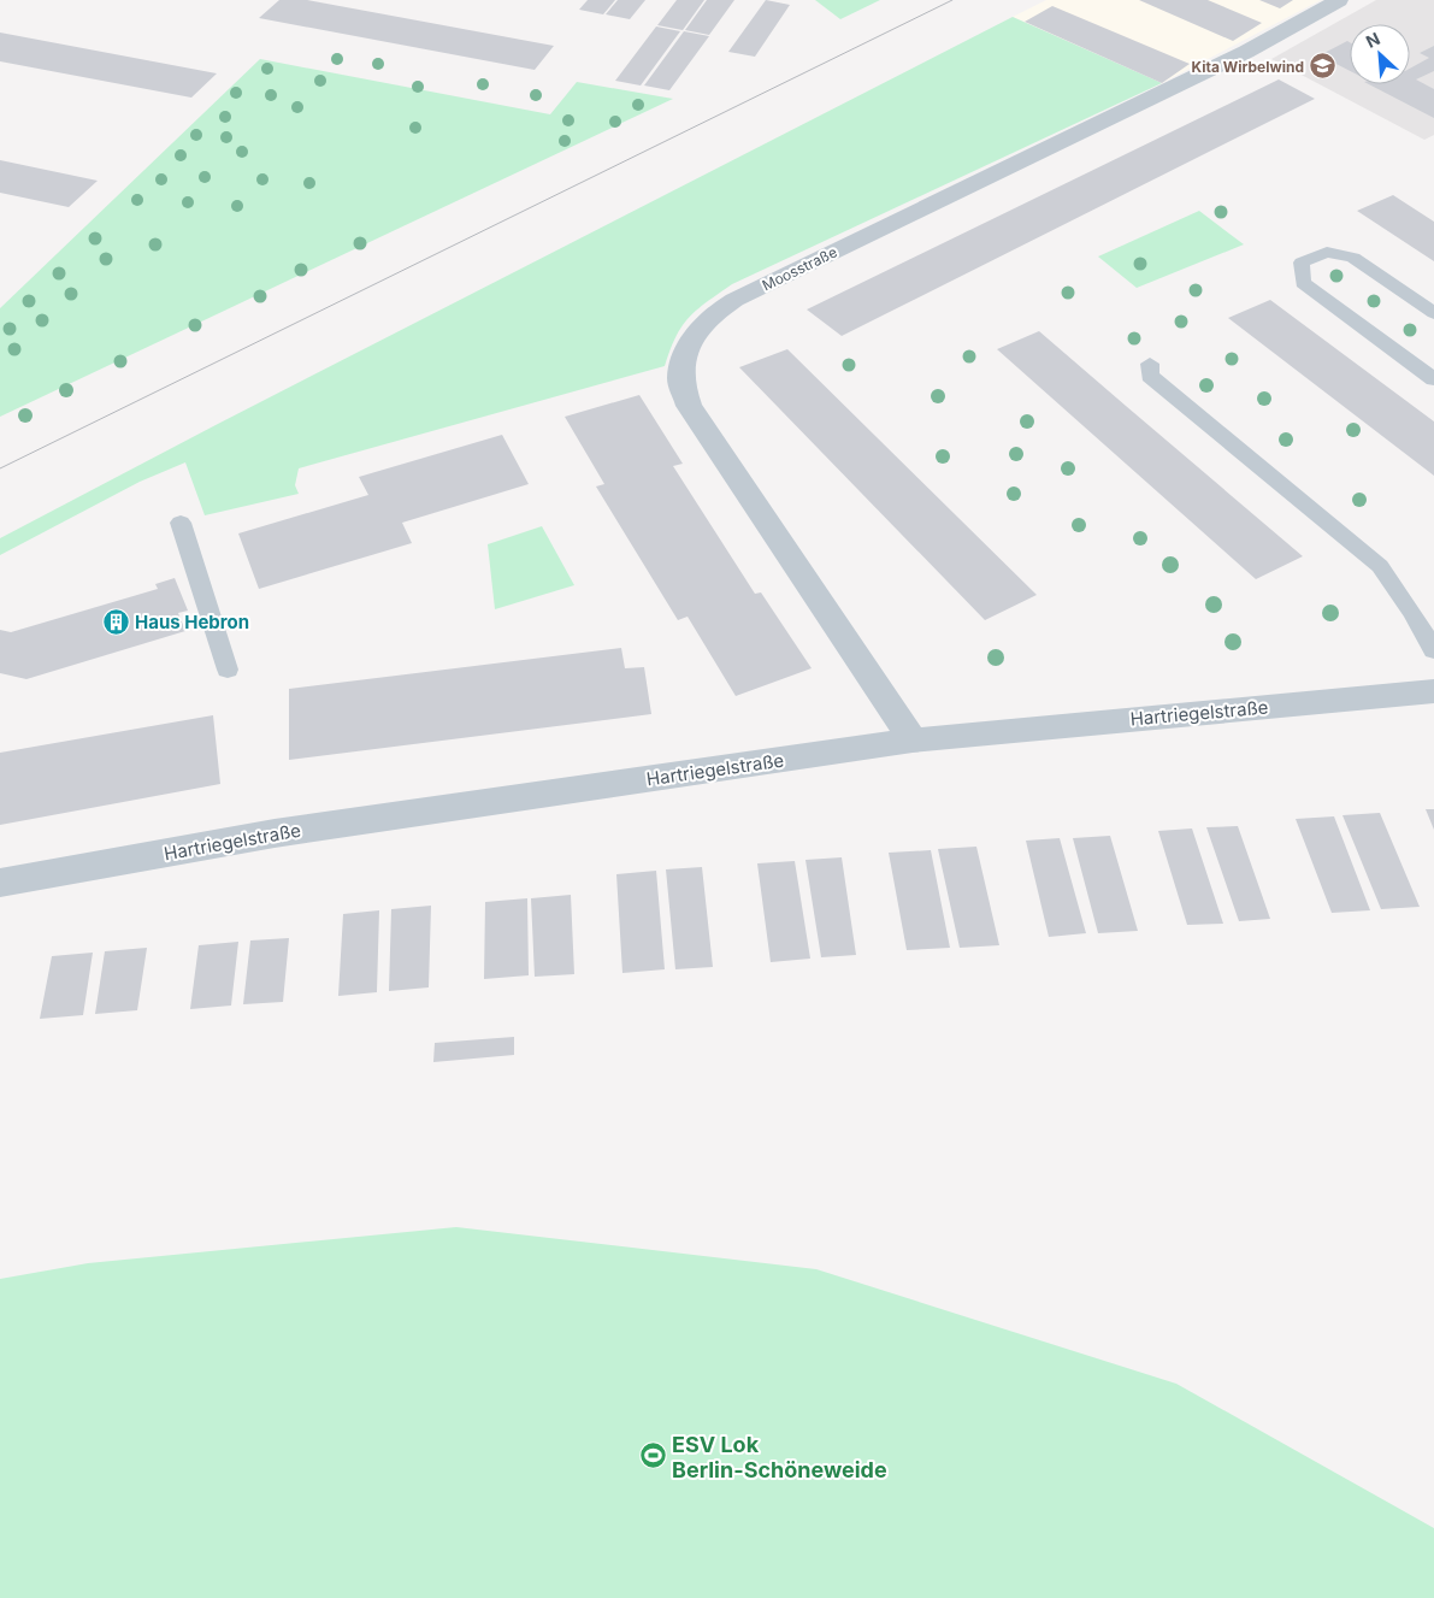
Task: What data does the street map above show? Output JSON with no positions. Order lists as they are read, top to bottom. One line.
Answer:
{"streets":{"street":["Moosstraße","Hartriegelstraße"]},"crossings":[["Moosstraße","Hartriegelstraße"]],"places":{"school or university":["Kita Wirbelwind"],"building":["Haus Hebron"],"sports":["ESV Lok Berlin-Schöneweide"]},"north":"top left"}
